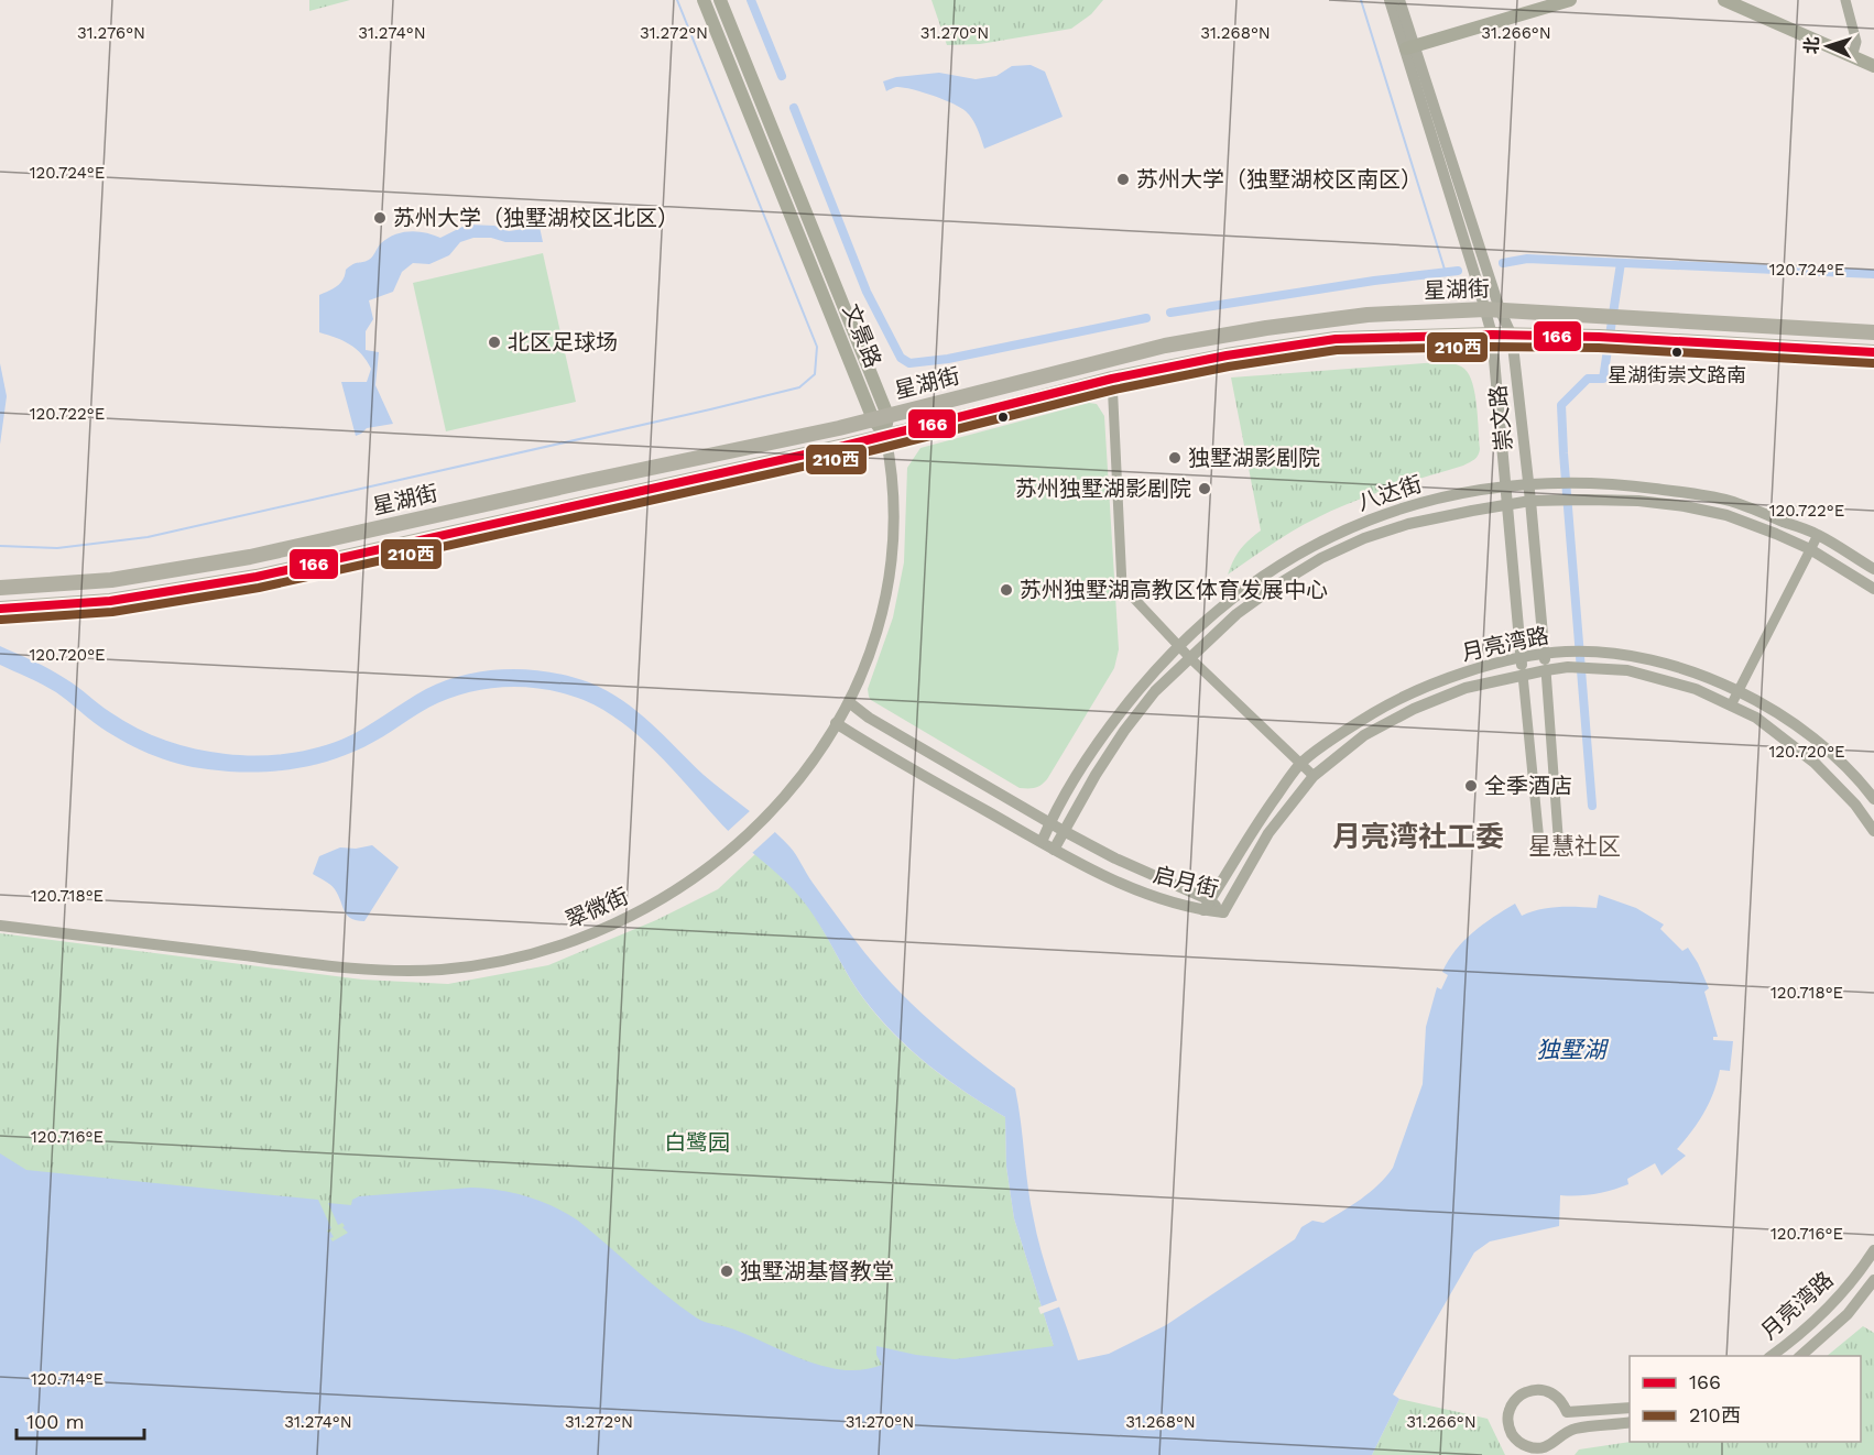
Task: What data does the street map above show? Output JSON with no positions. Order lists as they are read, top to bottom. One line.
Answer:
{"streets":{"main road":["星湖街","文景路"],"street":["崇文路","八达街","月亮湾路","启月街","翠微街"]},"crossings":[["星湖街","文景路"],["星湖街","崇文路"],["星湖街","翠微街"],["文景路","翠微街"],["崇文路","八达街"],["崇文路","月亮湾路"],["八达街","启月街"],["月亮湾路","启月街"],["启月街","翠微街"]],"districts":["月亮湾社工委","星慧社区"],"water":["独墅湖"],"parks":["白鹭园"],"places":["苏州大学（独墅湖校区南区）","苏州大学（独墅湖校区北区）","北区足球场","星湖街崇文路南","独墅湖影剧院","苏州独墅湖影剧院","苏州独墅湖高教区体育发展中心","全季酒店","独墅湖基督教堂"],"lines":["transit line 166","transit line 210西"],"legend":["166","210西"],"scale_bar":"100 m","north":"left","coordinates":["31.276°N","31.274°N","31.272°N","31.270°N","31.268°N","31.266°N","120.724°E","120.722°E","120.720°E","120.718°E","120.716°E","120.714°E"]}
